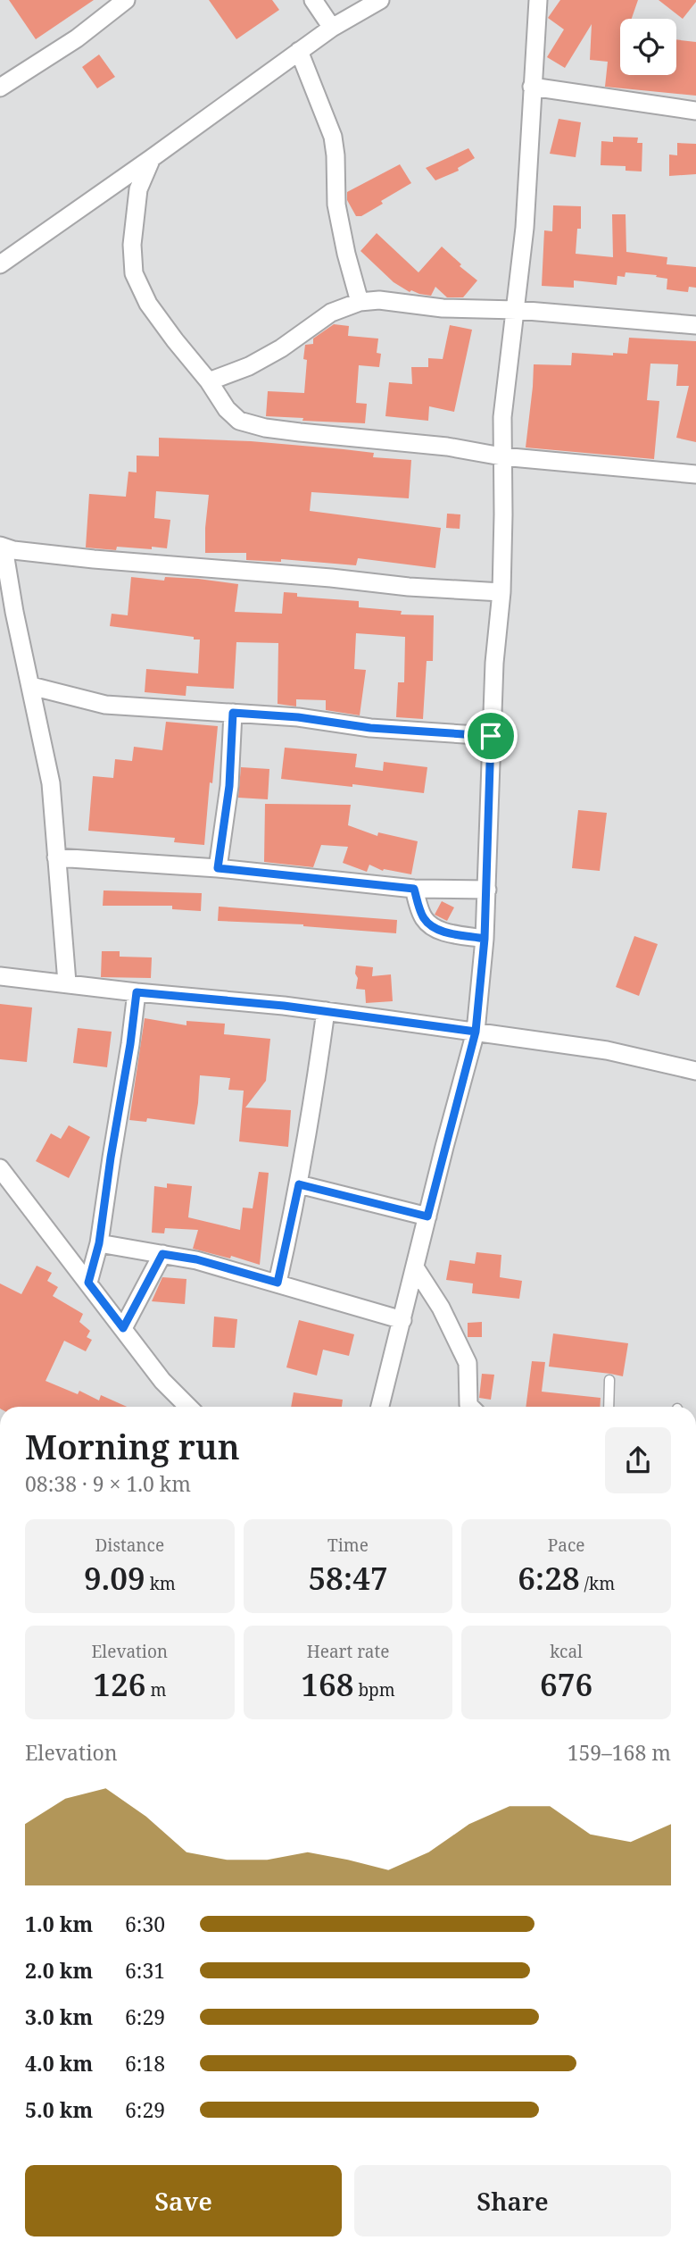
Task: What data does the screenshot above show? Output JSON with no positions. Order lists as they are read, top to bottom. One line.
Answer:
{"page":{"heading":["Morning run","08:38 · 9 × 1.0 km"],"stats":[["Distance","9.09 km"],["Time","58:47"],["Pace","6:28 /km"],["Elevation","126 m"],["Heart rate","168 bpm"],["kcal","676"]],"chart":["Elevation","159–168 m"],"list":[{"name":"1.0 km","note":"6:30"},{"name":"2.0 km","note":"6:31"},{"name":"3.0 km","note":"6:29"},{"name":"4.0 km","note":"6:18"},{"name":"5.0 km","note":"6:29"}],"buttons":["Save","Share"]}}
